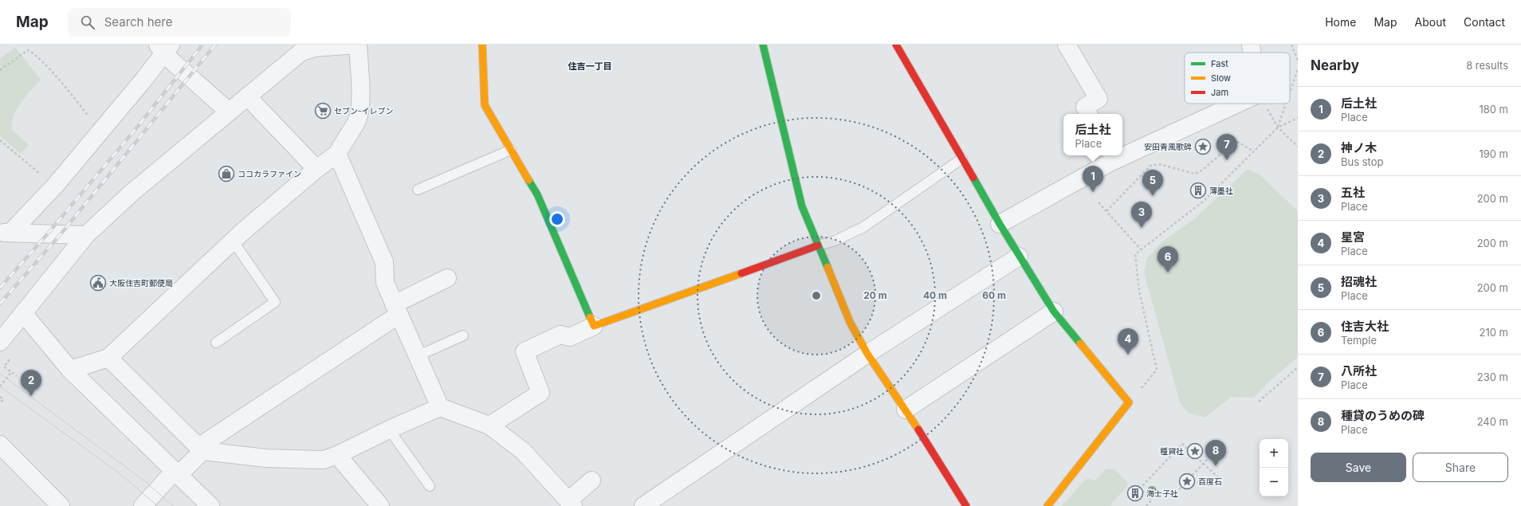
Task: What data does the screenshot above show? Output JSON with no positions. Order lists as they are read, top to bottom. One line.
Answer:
{"districts":["住吉一丁目"],"places":{"supermarket":["セブン-イレブン"],"place":["安田青風歌碑","種貸社","百度石"],"shop":["ココカラファイン"],"building":["薄墨社","海士子社"],"public building":["大阪住吉町郵便局"]},"legend":["Fast","Slow","Jam"],"page":{"header":"Map","search":"Search here","nav":["Home","Map","About","Contact"],"heading":["Nearby","8 results"],"list":[{"mark":"1","name":"后土社","note":"Place","value":"180 m"},{"mark":"2","name":"神ノ木","note":"Bus stop","value":"190 m"},{"mark":"3","name":"五社","note":"Place","value":"200 m"},{"mark":"4","name":"星宮","note":"Place","value":"200 m"},{"mark":"5","name":"招魂社","note":"Place","value":"200 m"},{"mark":"6","name":"住吉大社","note":"Temple","value":"210 m"},{"mark":"7","name":"八所社","note":"Place","value":"230 m"},{"mark":"8","name":"種貸のうめの碑","note":"Place","value":"240 m"}],"popup":["后土社","Place"],"pins":["7","1","5","3","6","4","2","8"],"map_buttons":["+","−"],"buttons":["Save","Share"]},"rings":["20 m","40 m","60 m"]}
